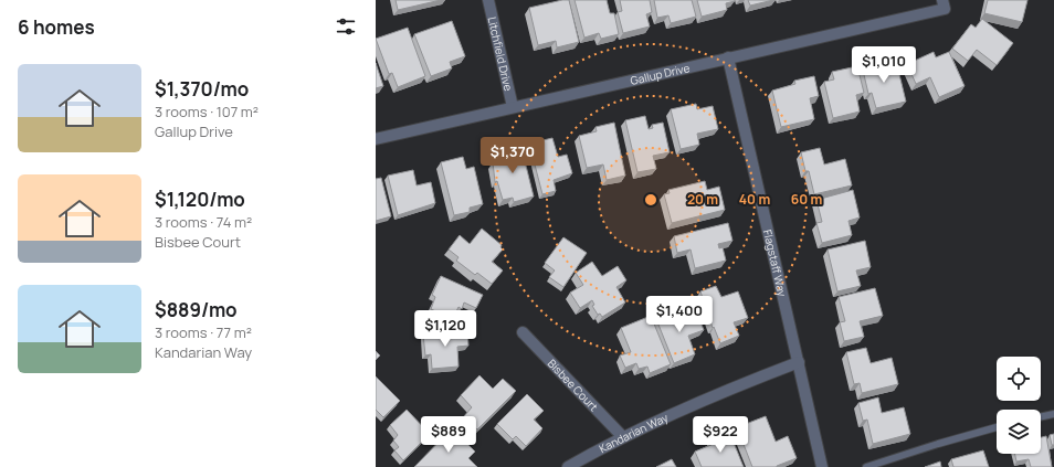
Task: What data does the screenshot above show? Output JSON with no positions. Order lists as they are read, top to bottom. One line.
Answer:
{"streets":{"street":["Litchfield Drive","Gallup Drive","Flagstaff Way","Bisbee Court","Kandarian Way"]},"crossings":[["Litchfield Drive","Gallup Drive"],["Gallup Drive","Flagstaff Way"],["Flagstaff Way","Kandarian Way"],["Bisbee Court","Kandarian Way"]],"page":{"heading":"6 homes","price":["$1,010","$1,370","$1,400","$1,120","$889","$922"],"list":[{"name":"$1,370/mo","note":"3 rooms · 107 m² · Gallup Drive"},{"name":"$1,120/mo","note":"3 rooms · 74 m² · Bisbee Court"},{"name":"$889/mo","note":"3 rooms · 77 m² · Kandarian Way"}]},"rings":["20 m","40 m","60 m"]}
